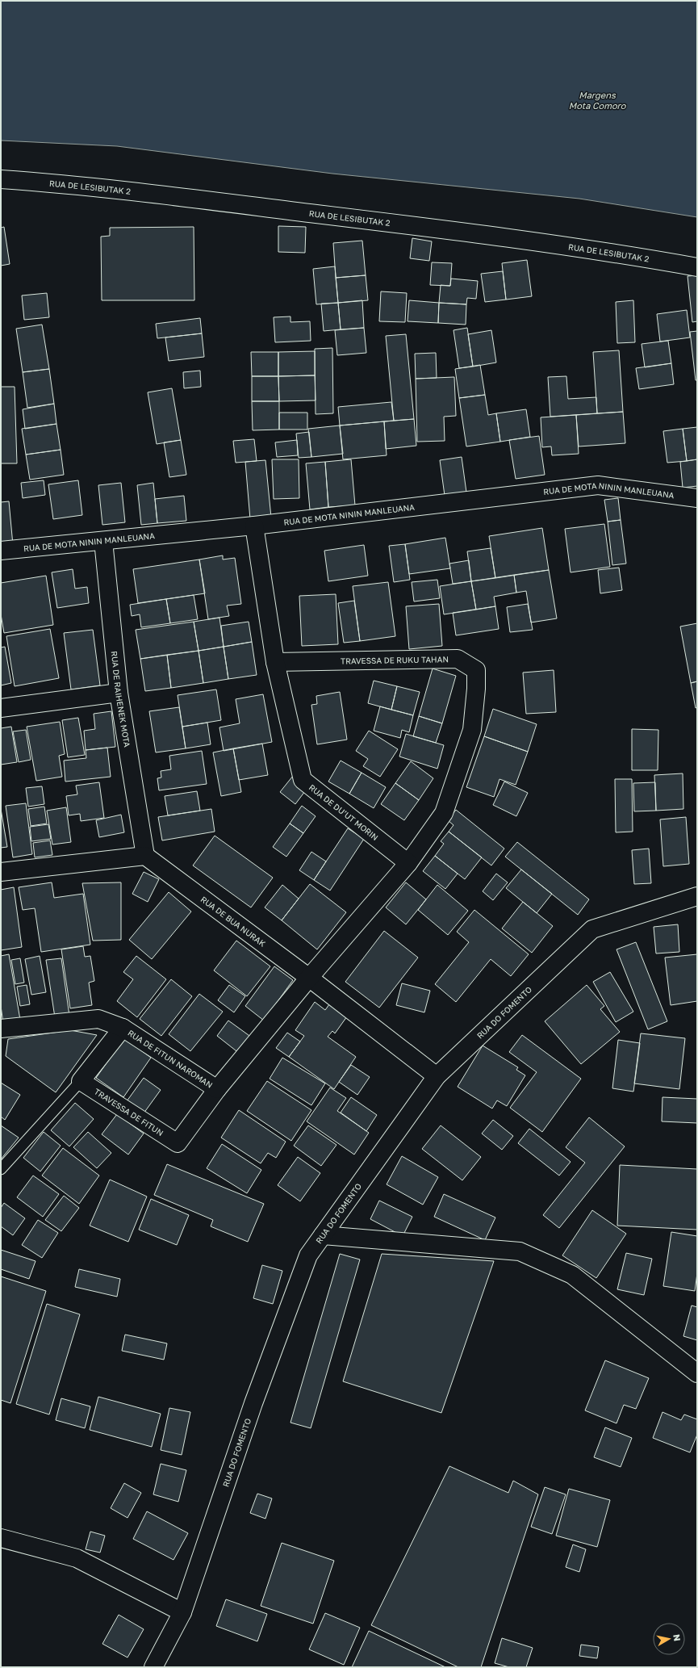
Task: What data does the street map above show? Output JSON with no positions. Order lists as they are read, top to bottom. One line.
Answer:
{"streets":{"street":["RUA DE LESIBUTAK 2","RUA DE MOTA NININ MANLEUANA","TRAVESSA DE RUKU TAHAN","RUA DE RAIHENEK MOTA","RUA DE DU’UT MORIN","RUA DE BUA NURAK","RUA DO FOMENTO","RUA DE FITUN NAROMAN","TRAVESSA DE FITUN"]},"crossings":[["RUA DE MOTA NININ MANLEUANA","RUA DE RAIHENEK MOTA"],["RUA DE MOTA NININ MANLEUANA","RUA DE DU’UT MORIN"],["TRAVESSA DE RUKU TAHAN","RUA DE DU’UT MORIN"],["RUA DE RAIHENEK MOTA","RUA DE BUA NURAK"],["RUA DE BUA NURAK","RUA DO FOMENTO"],["RUA DE BUA NURAK","RUA DE FITUN NAROMAN"],["RUA DE FITUN NAROMAN","TRAVESSA DE FITUN"]],"water":["Margens Mota Comoro"],"north":"right"}
